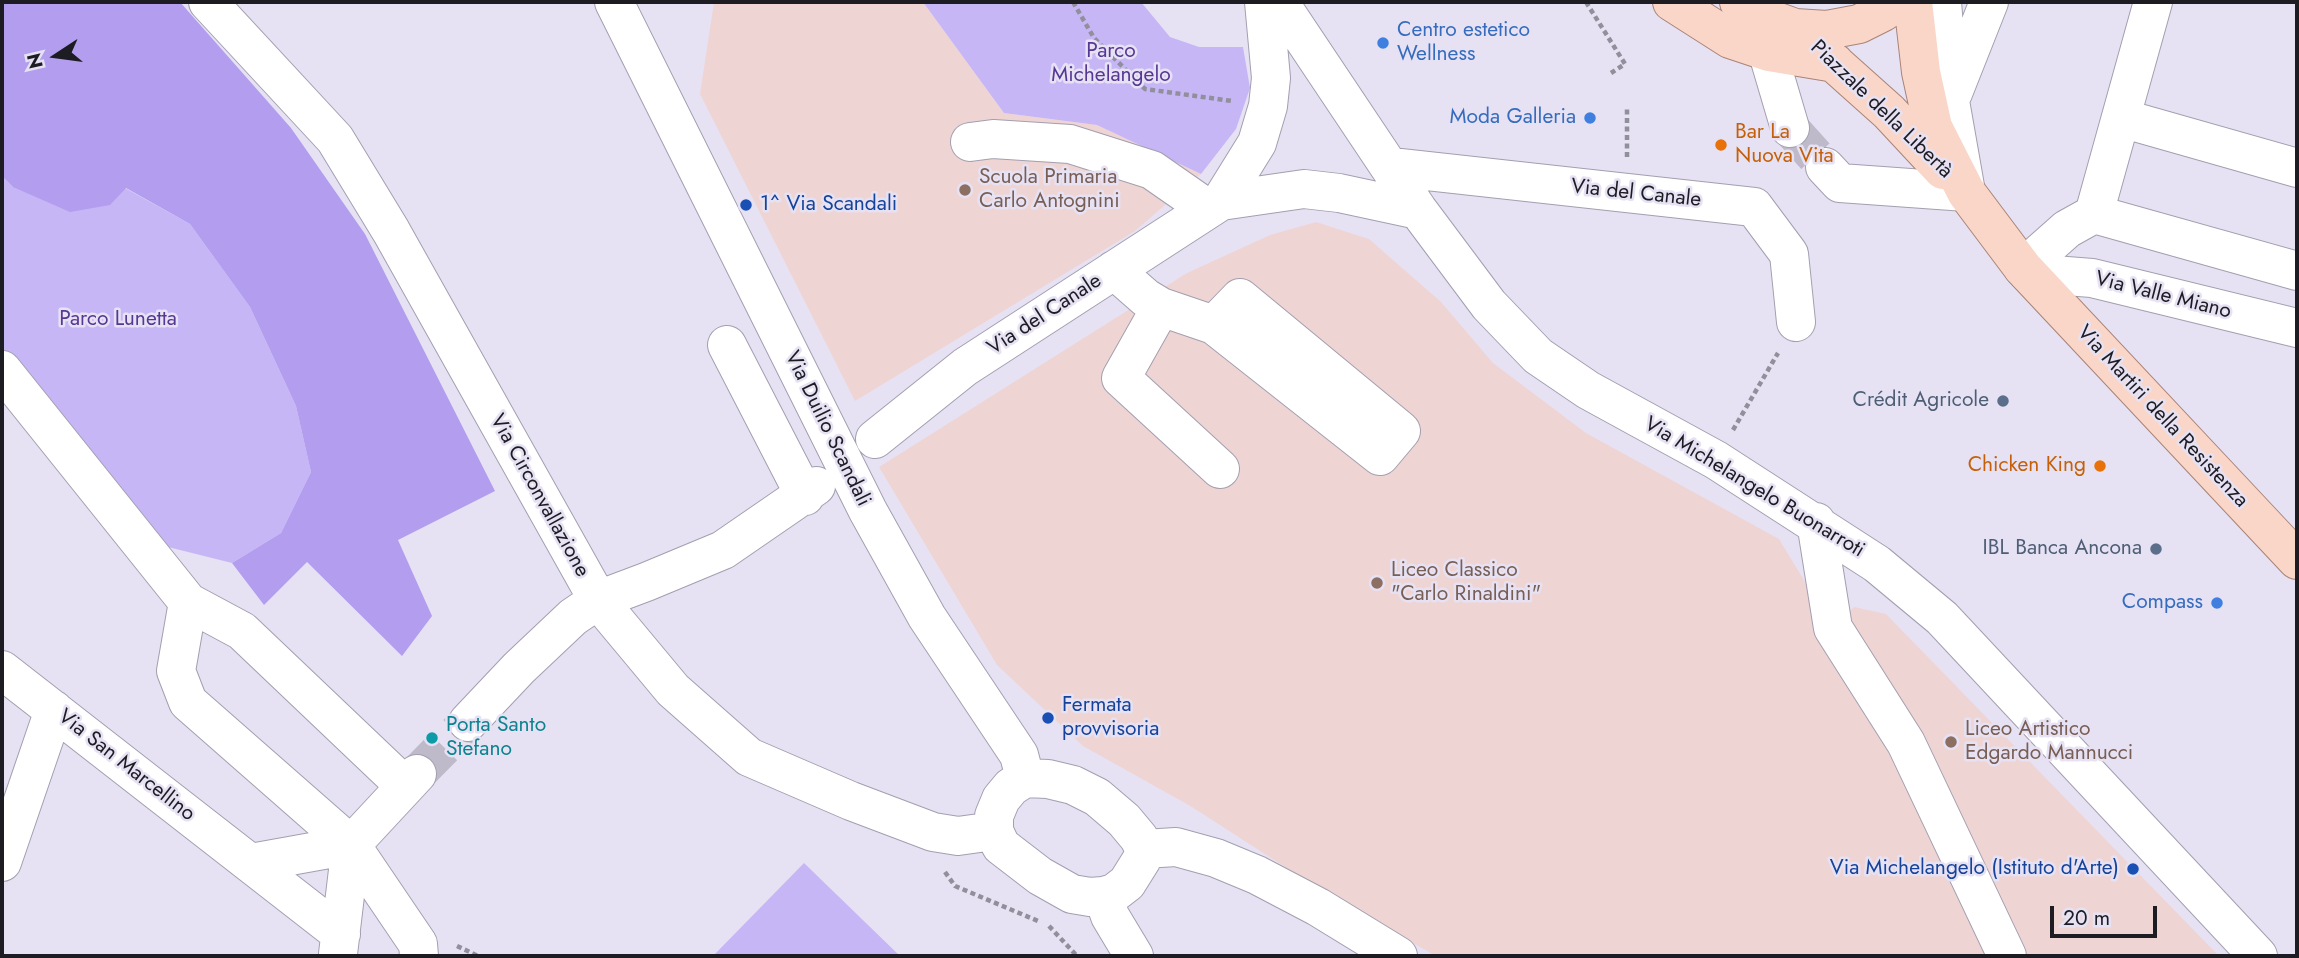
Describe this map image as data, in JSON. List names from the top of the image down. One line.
{"streets":{"main road":["Piazzale della Libertà","Via Martiri della Resistenza"],"street":["Via del Canale","Via Valle Miano","Via Duilio Scandali","Via Michelangelo Buonarroti","Via Circonvallazione","Via San Marcellino"]},"crossings":[["Piazzale della Libertà","Via Valle Miano"],["Piazzale della Libertà","Via Martiri della Resistenza"],["Via del Canale","Via Michelangelo Buonarroti"],["Via Valle Miano","Via Martiri della Resistenza"],["Via Duilio Scandali","Via Circonvallazione"]],"parks":["Parco Michelangelo","Parco Lunetta"],"places":["Centro estetico Wellness","Moda Galleria","Bar La Nuova Vita","Scuola Primaria Carlo Antognini","1^ Via Scandali","Crédit Agricole","Chicken King","IBL Banca Ancona","Liceo Classico \"Carlo Rinaldini\"","Compass","Fermata provvisoria","Porta Santo Stefano","Liceo Artistico Edgardo Mannucci","Via Michelangelo (Istituto d'Arte)"],"scale_bar":"20 m","north":"left"}
